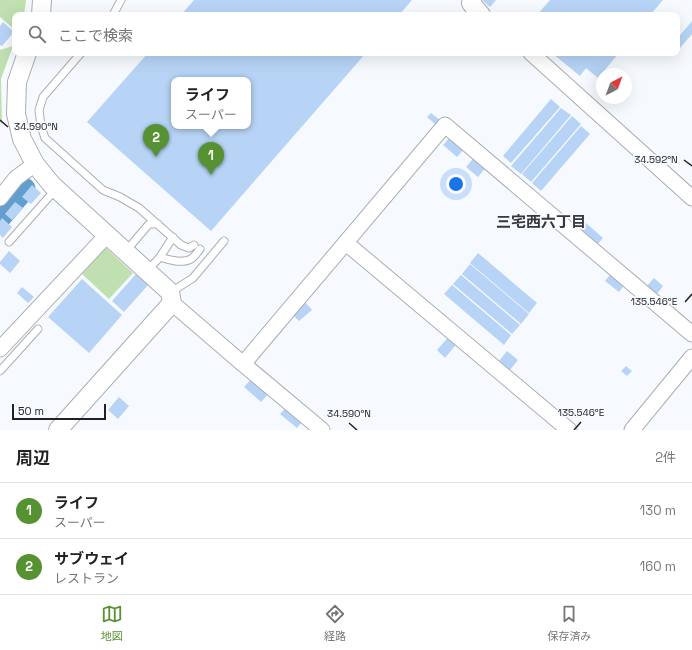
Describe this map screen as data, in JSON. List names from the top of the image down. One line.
{"districts":["三宅西六丁目"],"scale_bar":"50 m","north":"top right","page":{"search":"ここで検索","popup":["ライフ","スーパー"],"pins":["2","1"],"scale":"50 m","heading":["周辺","2件"],"list":[{"mark":"1","name":"ライフ","note":"スーパー","value":"130 m"},{"mark":"2","name":"サブウェイ","note":"レストラン","value":"160 m"}],"nav":["地図","経路","保存済み"]},"coordinates":["34.590°N","34.592°N","135.546°E"]}
